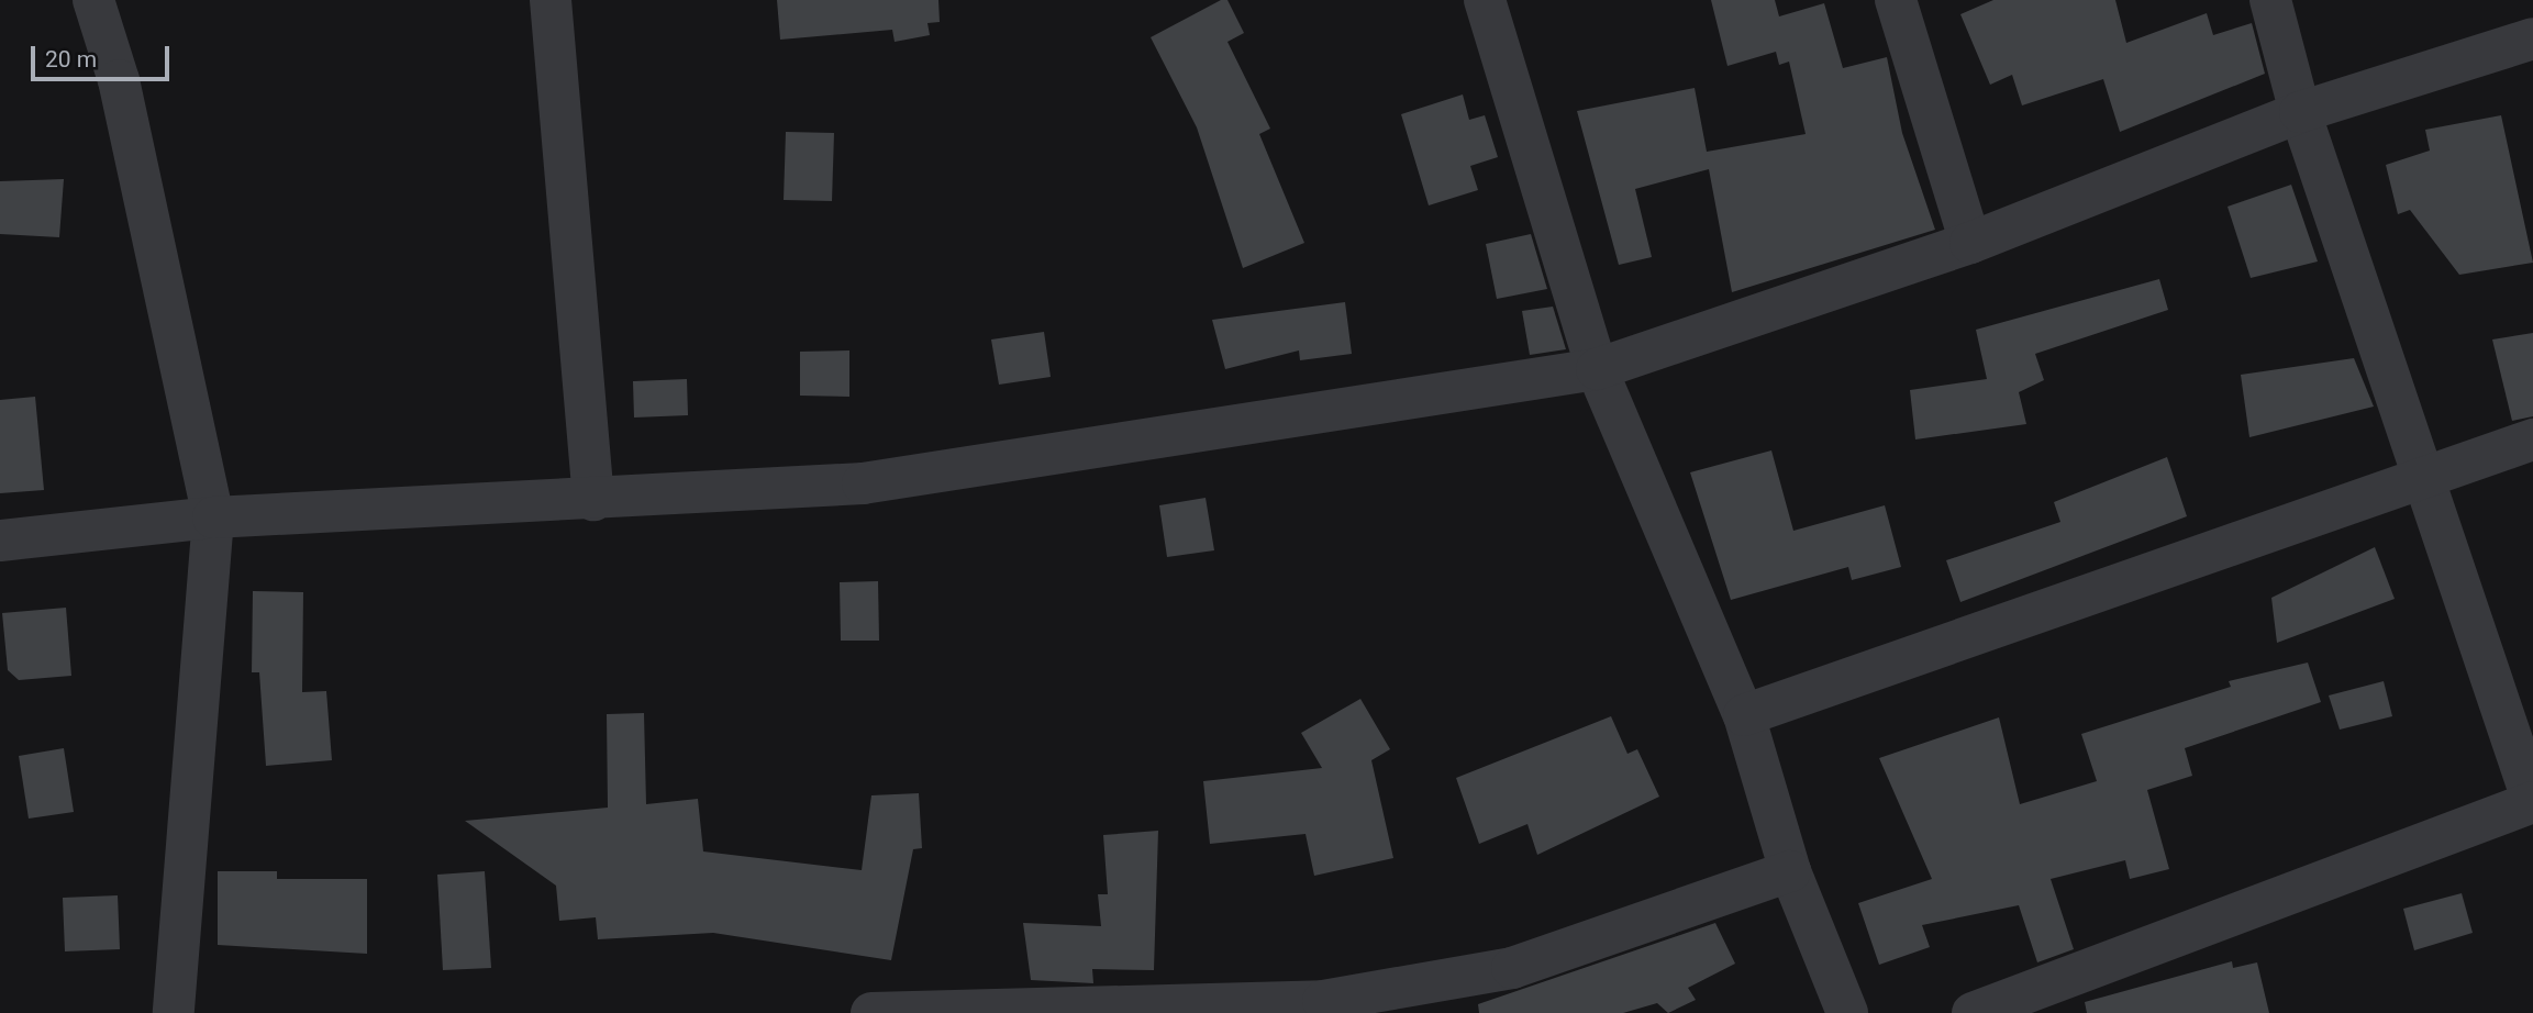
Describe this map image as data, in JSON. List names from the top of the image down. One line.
{"scale_bar":"20 m"}
